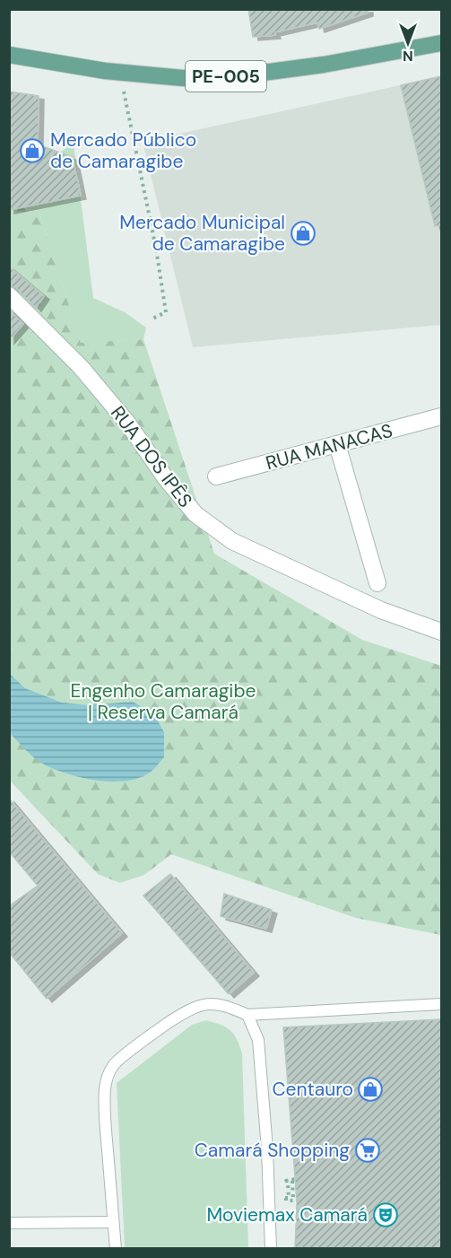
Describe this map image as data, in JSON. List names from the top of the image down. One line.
{"streets":{"main road":["PE-005"],"street":["RUA MANACAS","RUA DOS IPÊS"]},"parks":["Engenho Camaragibe | Reserva Camará"],"places":{"shop":["Mercado Público de Camaragibe","Mercado Municipal de Camaragibe","Centauro"],"supermarket":["Camará Shopping"],"theatre":["Moviemax Camará"]},"north":"bottom"}
